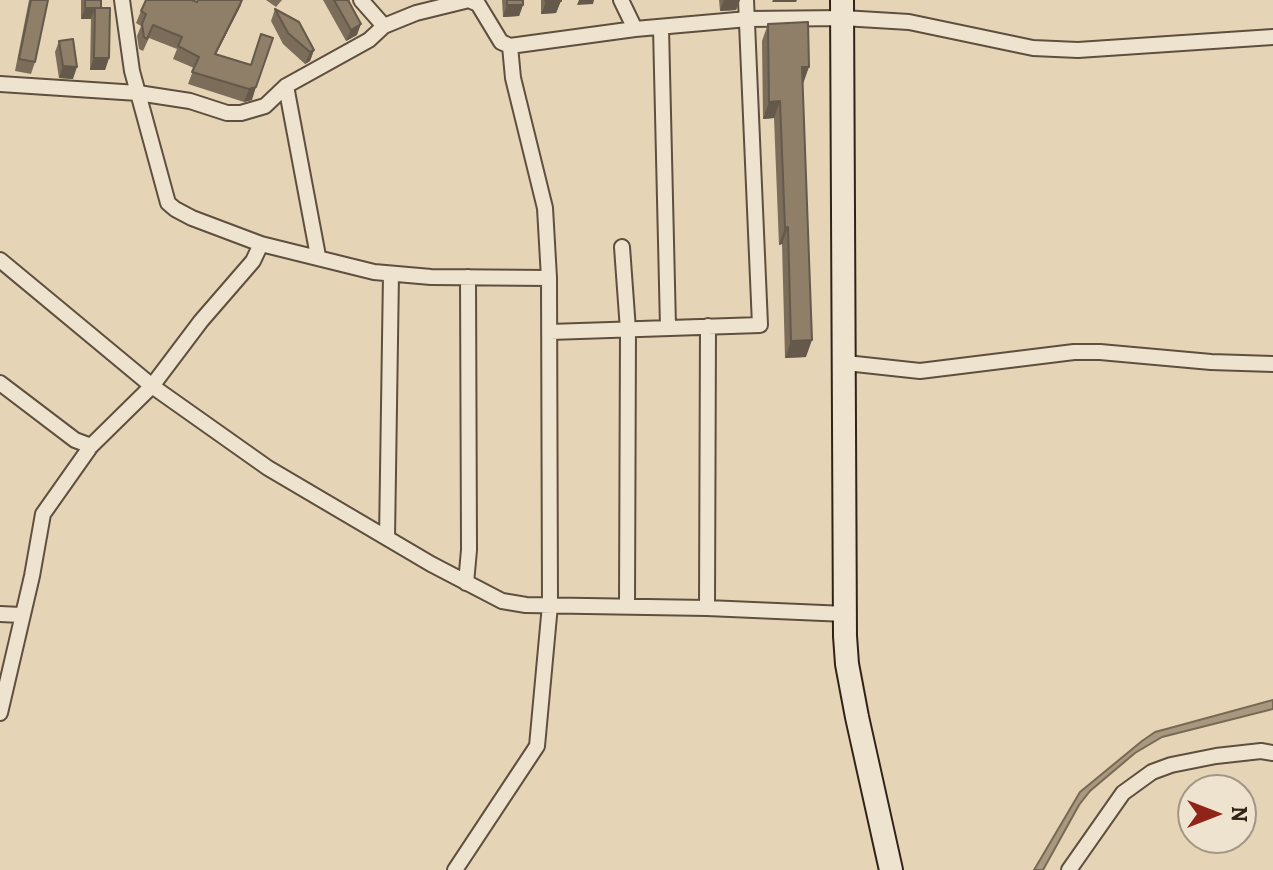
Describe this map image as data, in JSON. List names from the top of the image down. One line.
{"north":"right"}
